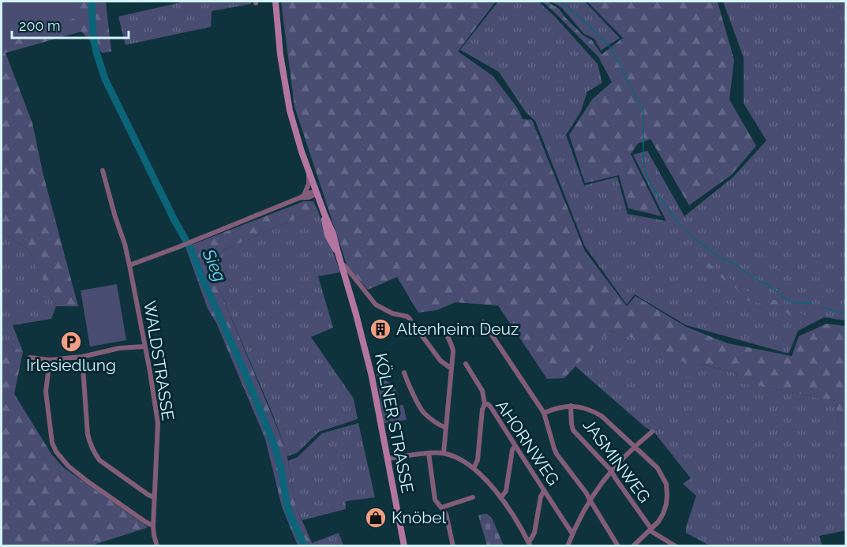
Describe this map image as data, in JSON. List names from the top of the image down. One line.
{"streets":{"main road":["KÖLNER STRASSE"],"street":["WALDSTRASSE","AHORNWEG","JASMINWEG"]},"water":["Sieg"],"places":{"building":["Altenheim Deuz"],"parking":["Irlesiedlung"],"shop":["Knöbel"]},"scale_bar":"200 m"}
